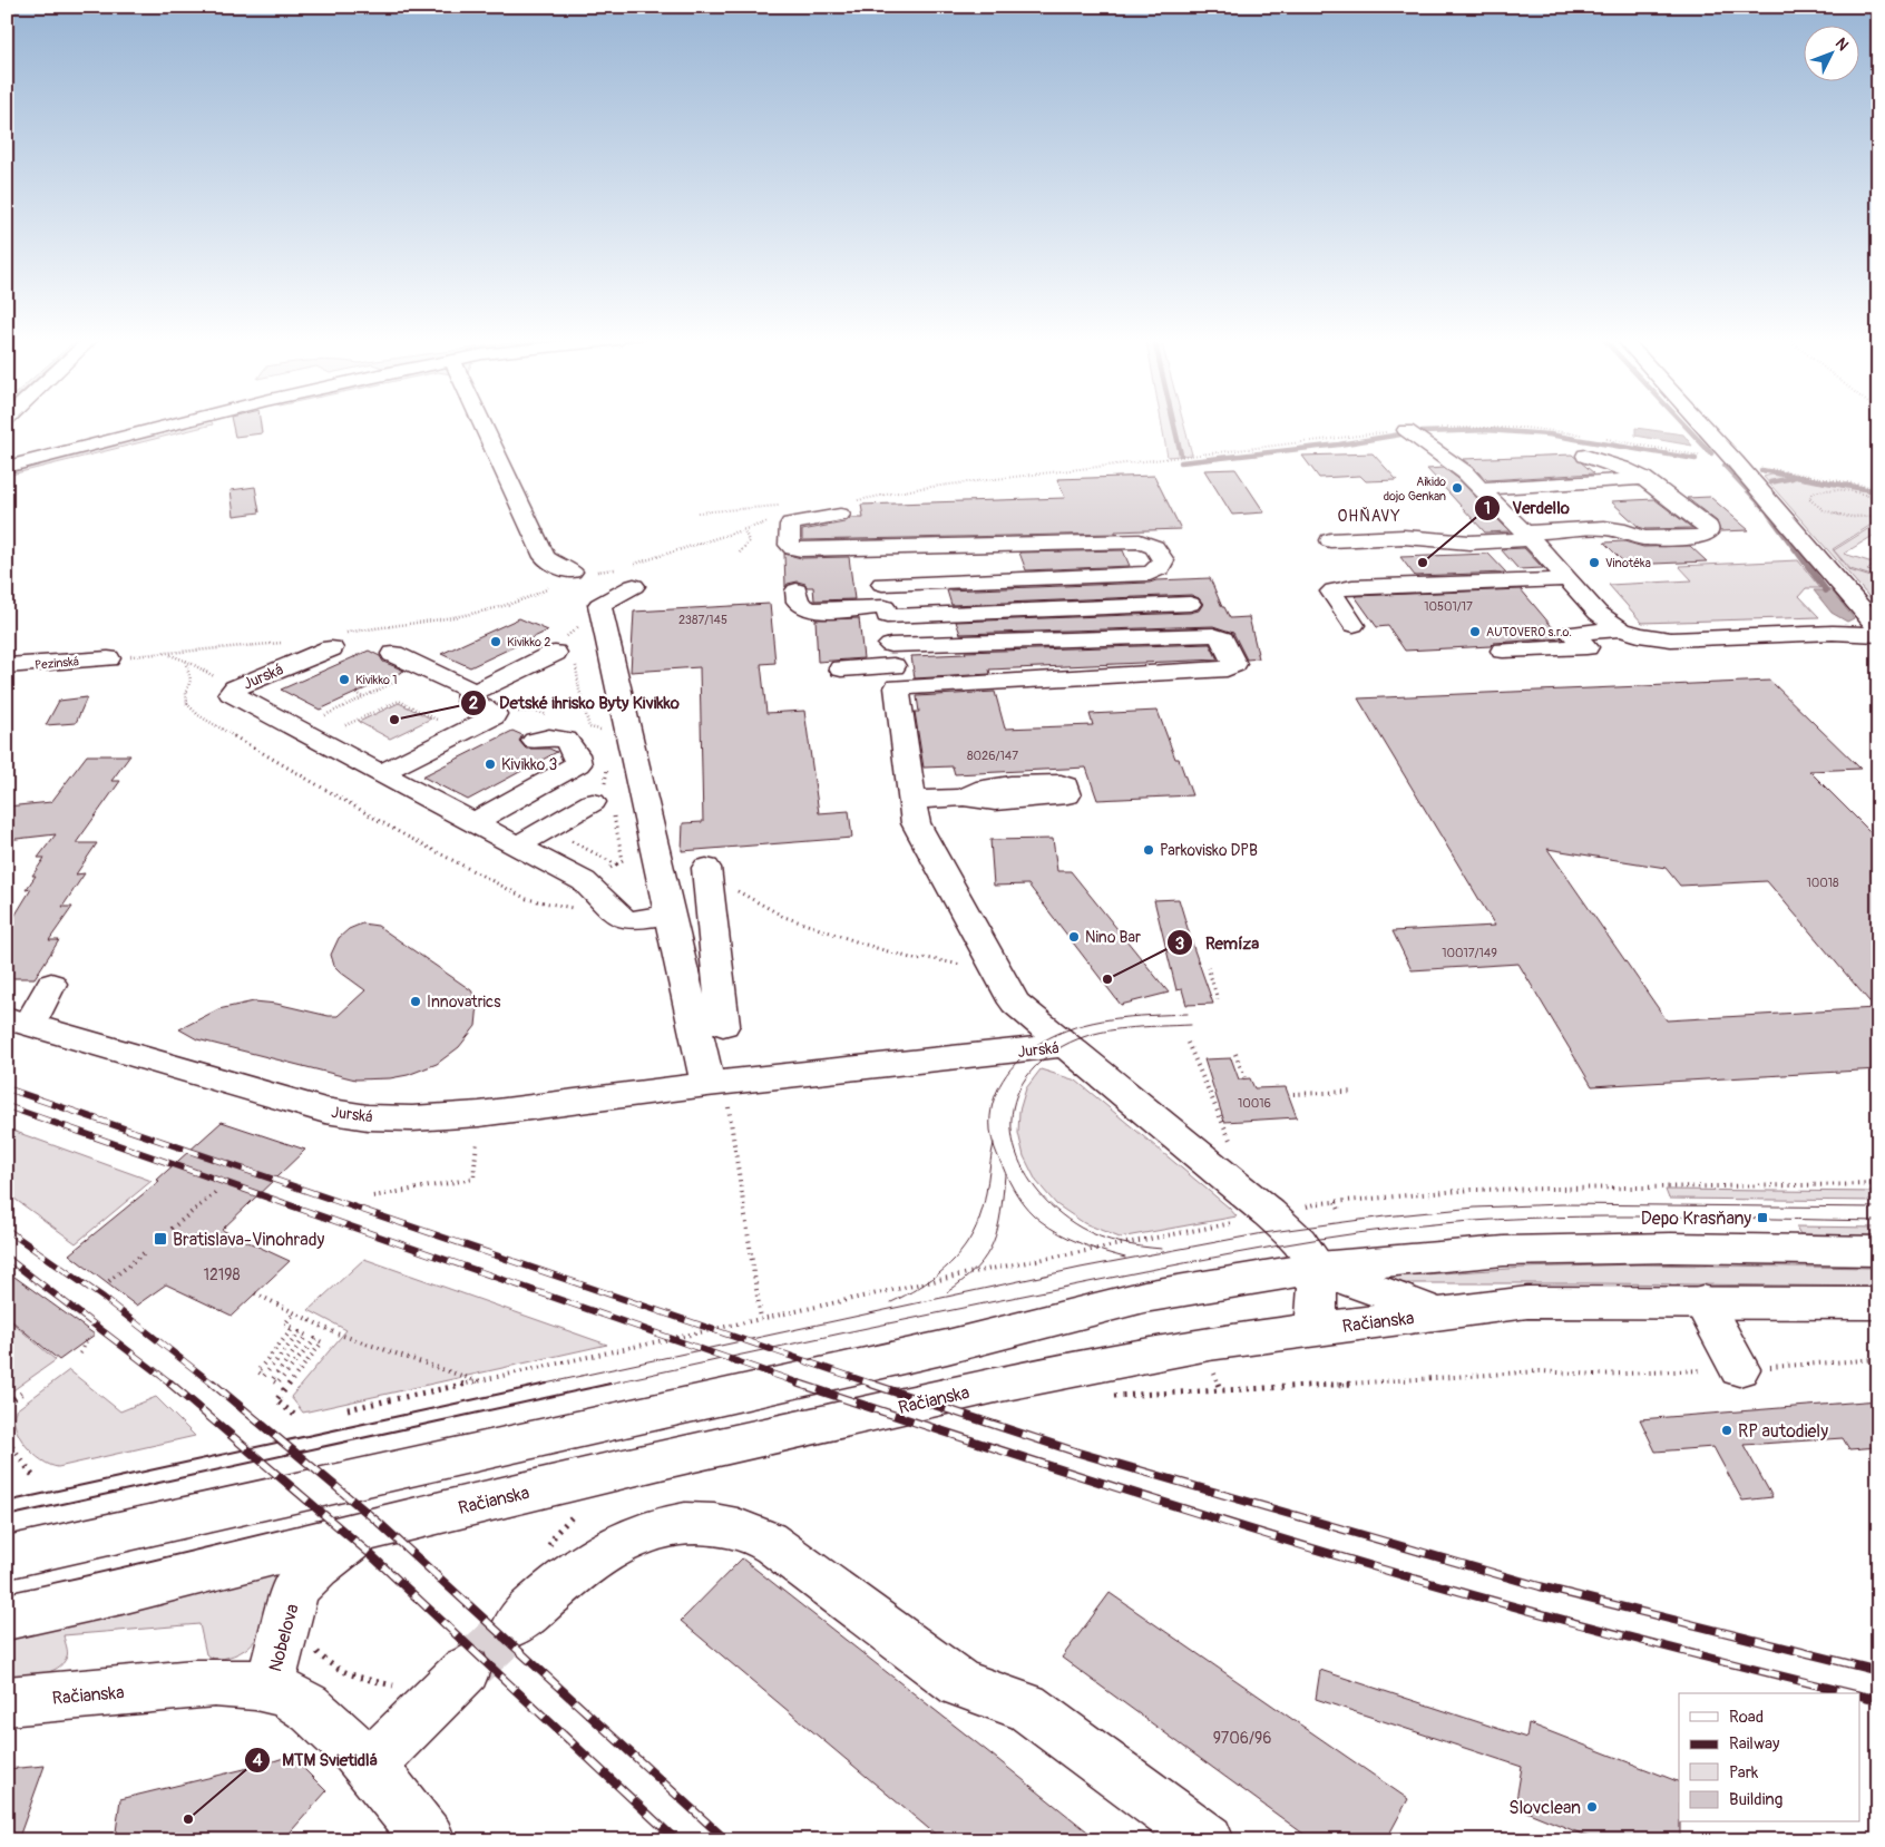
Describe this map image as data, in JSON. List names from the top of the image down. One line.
{"streets":{"street":["Pezinská","Jurská","Račianska","Nobelova"]},"crossings":[["Račianska","Nobelova"]],"districts":["OHŇAVY"],"places":{"other":["Aikido dojo Genkan","Verdello","Vinotéka","AUTOVERO s.r.o.","Kivikko 2","Kivikko 1","Detské ihrisko Byty Kivikko","Kivikko 3","Parkovisko DPB","Nino Bar","Remíza","Innovatrics","RP autodiely","Slovclean","MTM Svietidlá"],"transit":["Depo Krasňany","Bratislava-Vinohrady"]},"house_numbers":["10501/17","2387/145","8026/147","10018","10017/149","10016","12198","9706/96"],"legend":["Road","Railway","Park","Building"],"north":"top right"}
